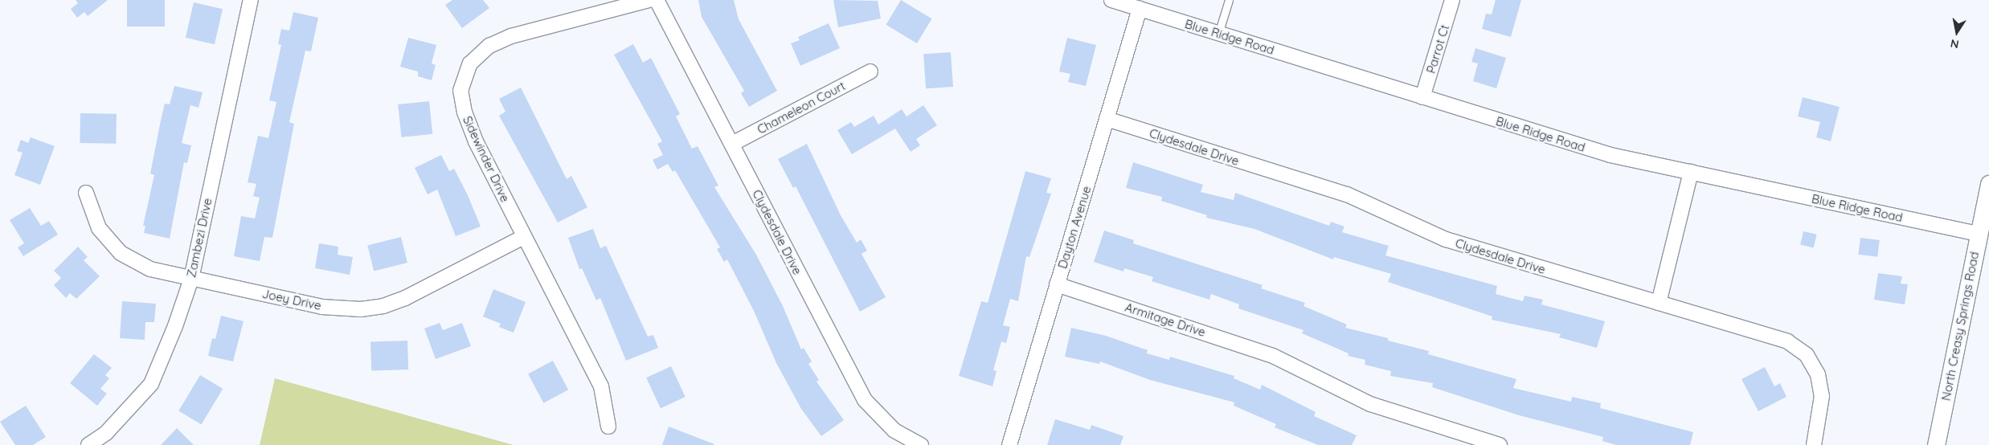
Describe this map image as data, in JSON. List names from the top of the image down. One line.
{"streets":{"street":["Blue Ridge Road","Parrot Ct","Chameleon Court","Clydesdale Drive","Sidewinder Drive","Dayton Avenue","Zambezi Drive","Joey Drive","Armitage Drive","North Creasy Springs Road"]},"crossings":[["Blue Ridge Road","Parrot Ct"],["Blue Ridge Road","Dayton Avenue"],["Blue Ridge Road","North Creasy Springs Road"],["Chameleon Court","Clydesdale Drive"],["Clydesdale Drive","Dayton Avenue"],["Sidewinder Drive","Joey Drive"],["Dayton Avenue","Armitage Drive"],["Zambezi Drive","Joey Drive"]],"north":"bottom"}
